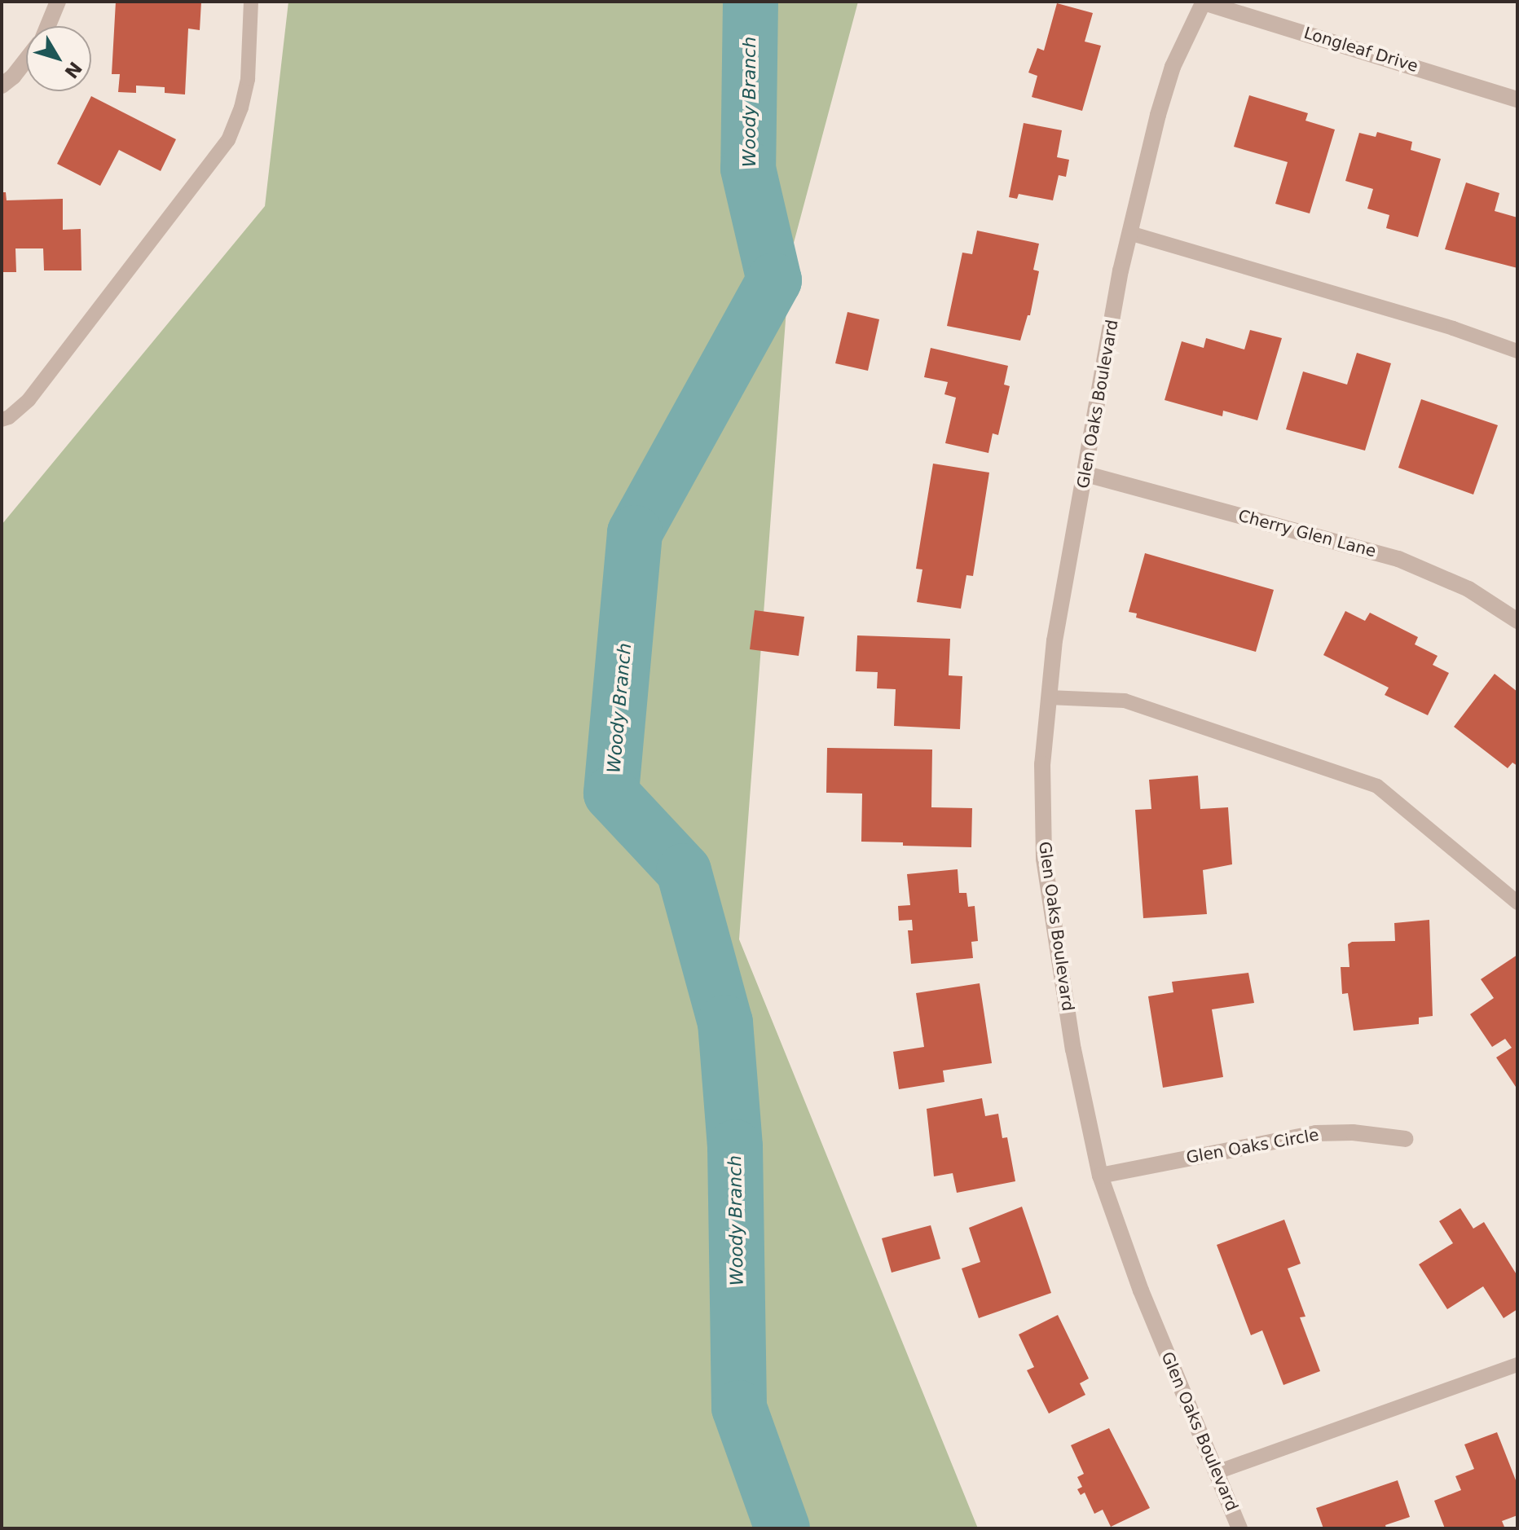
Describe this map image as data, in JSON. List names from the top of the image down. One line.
{"streets":{"street":["Longleaf Drive","Glen Oaks Boulevard","Cherry Glen Lane","Glen Oaks Circle"]},"crossings":[["Longleaf Drive","Glen Oaks Boulevard"],["Glen Oaks Boulevard","Cherry Glen Lane"],["Glen Oaks Boulevard","Glen Oaks Circle"]],"water":["Woody Branch"],"north":"bottom right"}
